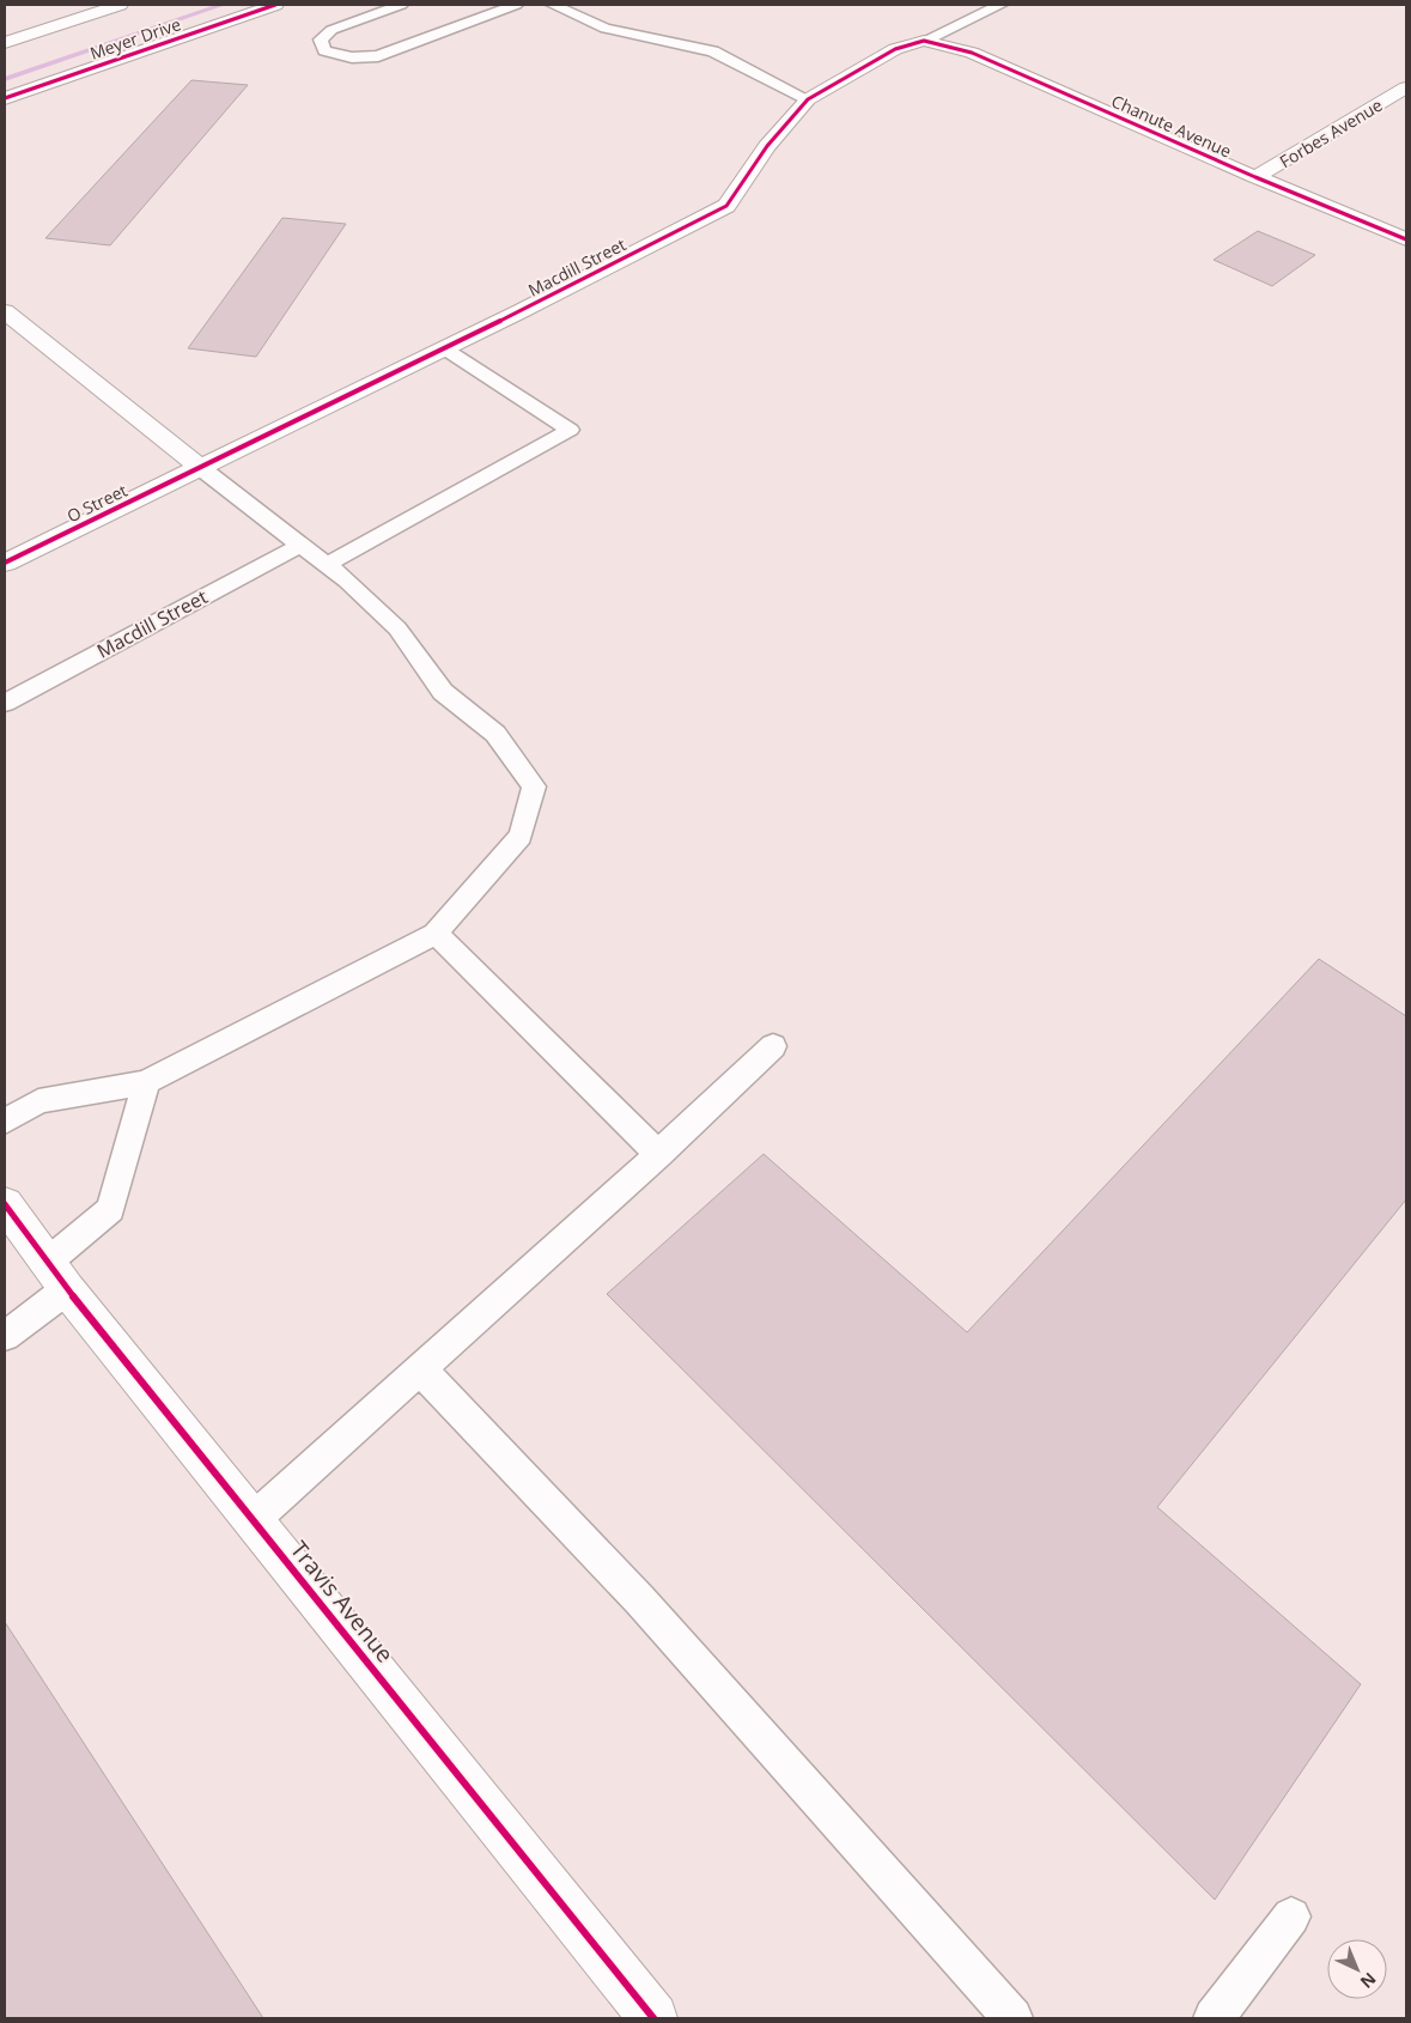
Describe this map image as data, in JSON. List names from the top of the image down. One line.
{"streets":{"street":["Meyer Drive","Chanute Avenue","Forbes Avenue","Macdill Street","O Street","Travis Avenue"]},"crossings":[["Chanute Avenue","Forbes Avenue"],["Chanute Avenue","Macdill Street"],["Macdill Street","O Street"]],"north":"bottom right"}
